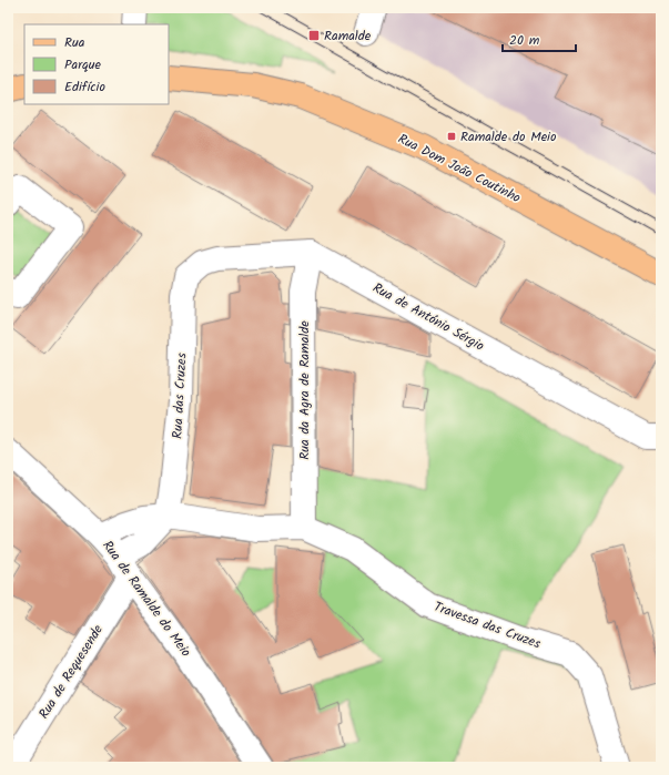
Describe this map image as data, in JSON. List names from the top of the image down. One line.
{"streets":{"main road":["Rua Dom João Coutinho"],"street":["Rua de António Sérgio","Rua da Agra de Ramalde","Rua das Cruzes","Rua de Ramalde do Meio","Travessa das Cruzes","Rua de Requesende"]},"crossings":[["Rua de António Sérgio","Rua da Agra de Ramalde"],["Rua de António Sérgio","Rua das Cruzes"],["Rua da Agra de Ramalde","Rua das Cruzes"],["Rua da Agra de Ramalde","Travessa das Cruzes"],["Rua das Cruzes","Travessa das Cruzes"],["Rua de Ramalde do Meio","Rua de Requesende"]],"places":{"transit":["Ramalde","Ramalde do Meio"]},"legend":["Rua","Parque","Edifício"],"scale_bar":"20 m"}
